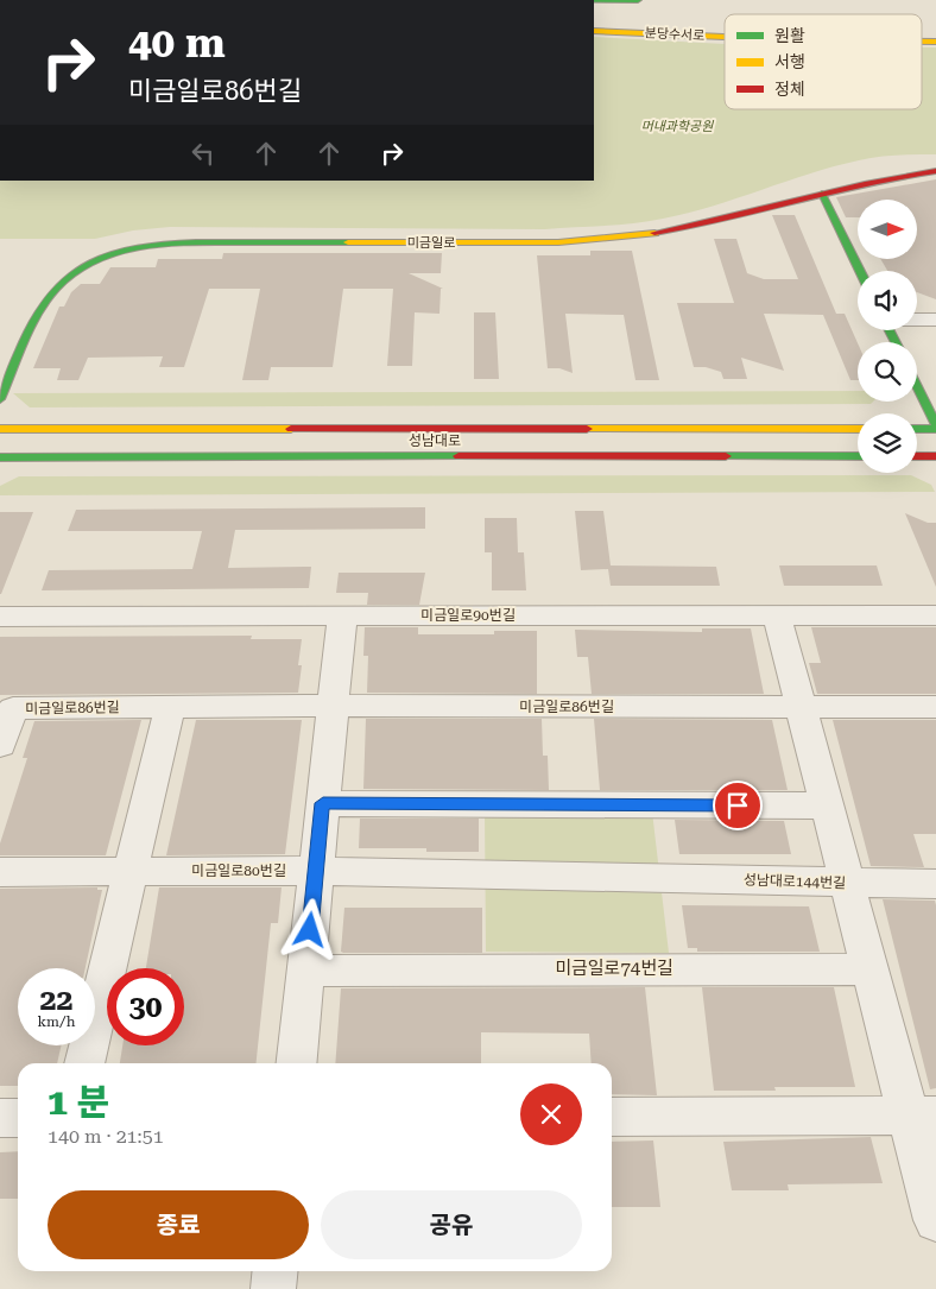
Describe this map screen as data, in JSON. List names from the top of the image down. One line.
{"streets":{"main road":["분당수서로","미금일로","성남대로"],"street":["미금일로90번길","미금일로86번길","미금일로80번길","성남대로144번길","미금일로74번길"]},"crossings":[["미금일로80번길","성남대로144번길"]],"parks":["머내과학공원"],"legend":["원활","서행","정체"],"north":"right","page":{"turn":["40 m","미금일로86번길"],"speed":"22 km/h","limit":"30","heading":["1 분","140 m · 21:51"],"buttons":["종료","공유"]}}
